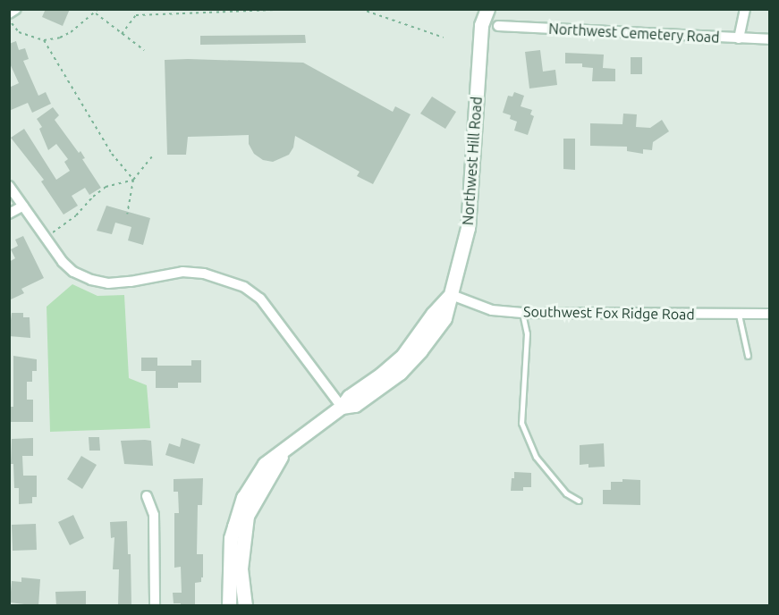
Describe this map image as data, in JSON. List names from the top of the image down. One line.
{"streets":{"main road":["Northwest Hill Road"],"street":["Northwest Cemetery Road","Southwest Fox Ridge Road"]},"crossings":[["Northwest Hill Road","Southwest Fox Ridge Road"]]}
